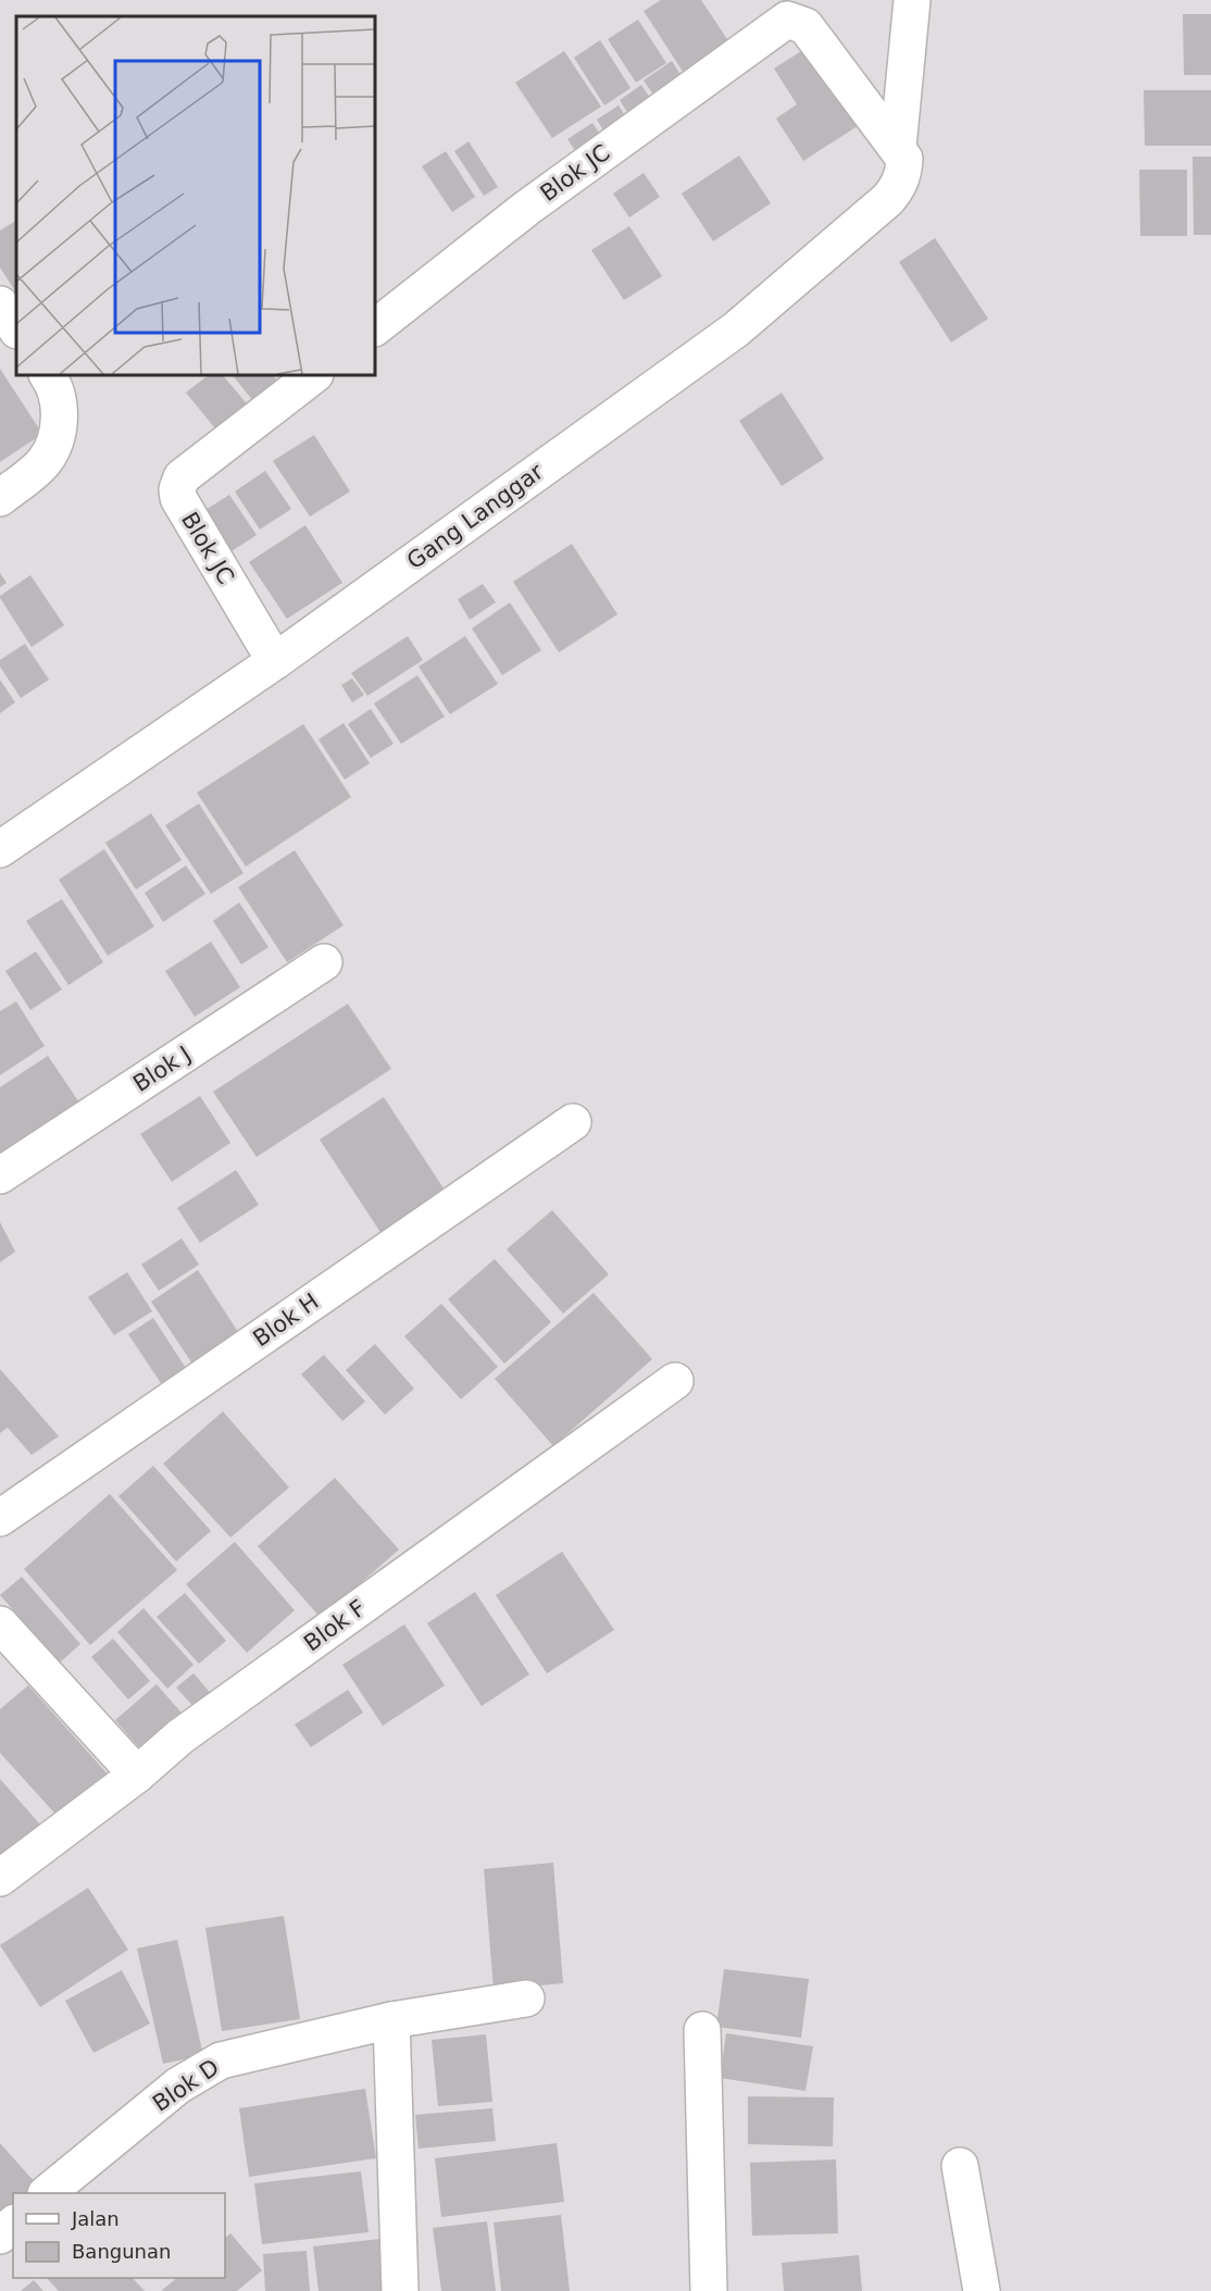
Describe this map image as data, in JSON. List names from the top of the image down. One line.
{"streets":{"street":["Blok JC","Gang Langgar","Blok J","Blok H","Blok F","Blok D"]},"crossings":[["Blok JC","Gang Langgar"]],"legend":["Jalan","Bangunan"]}
